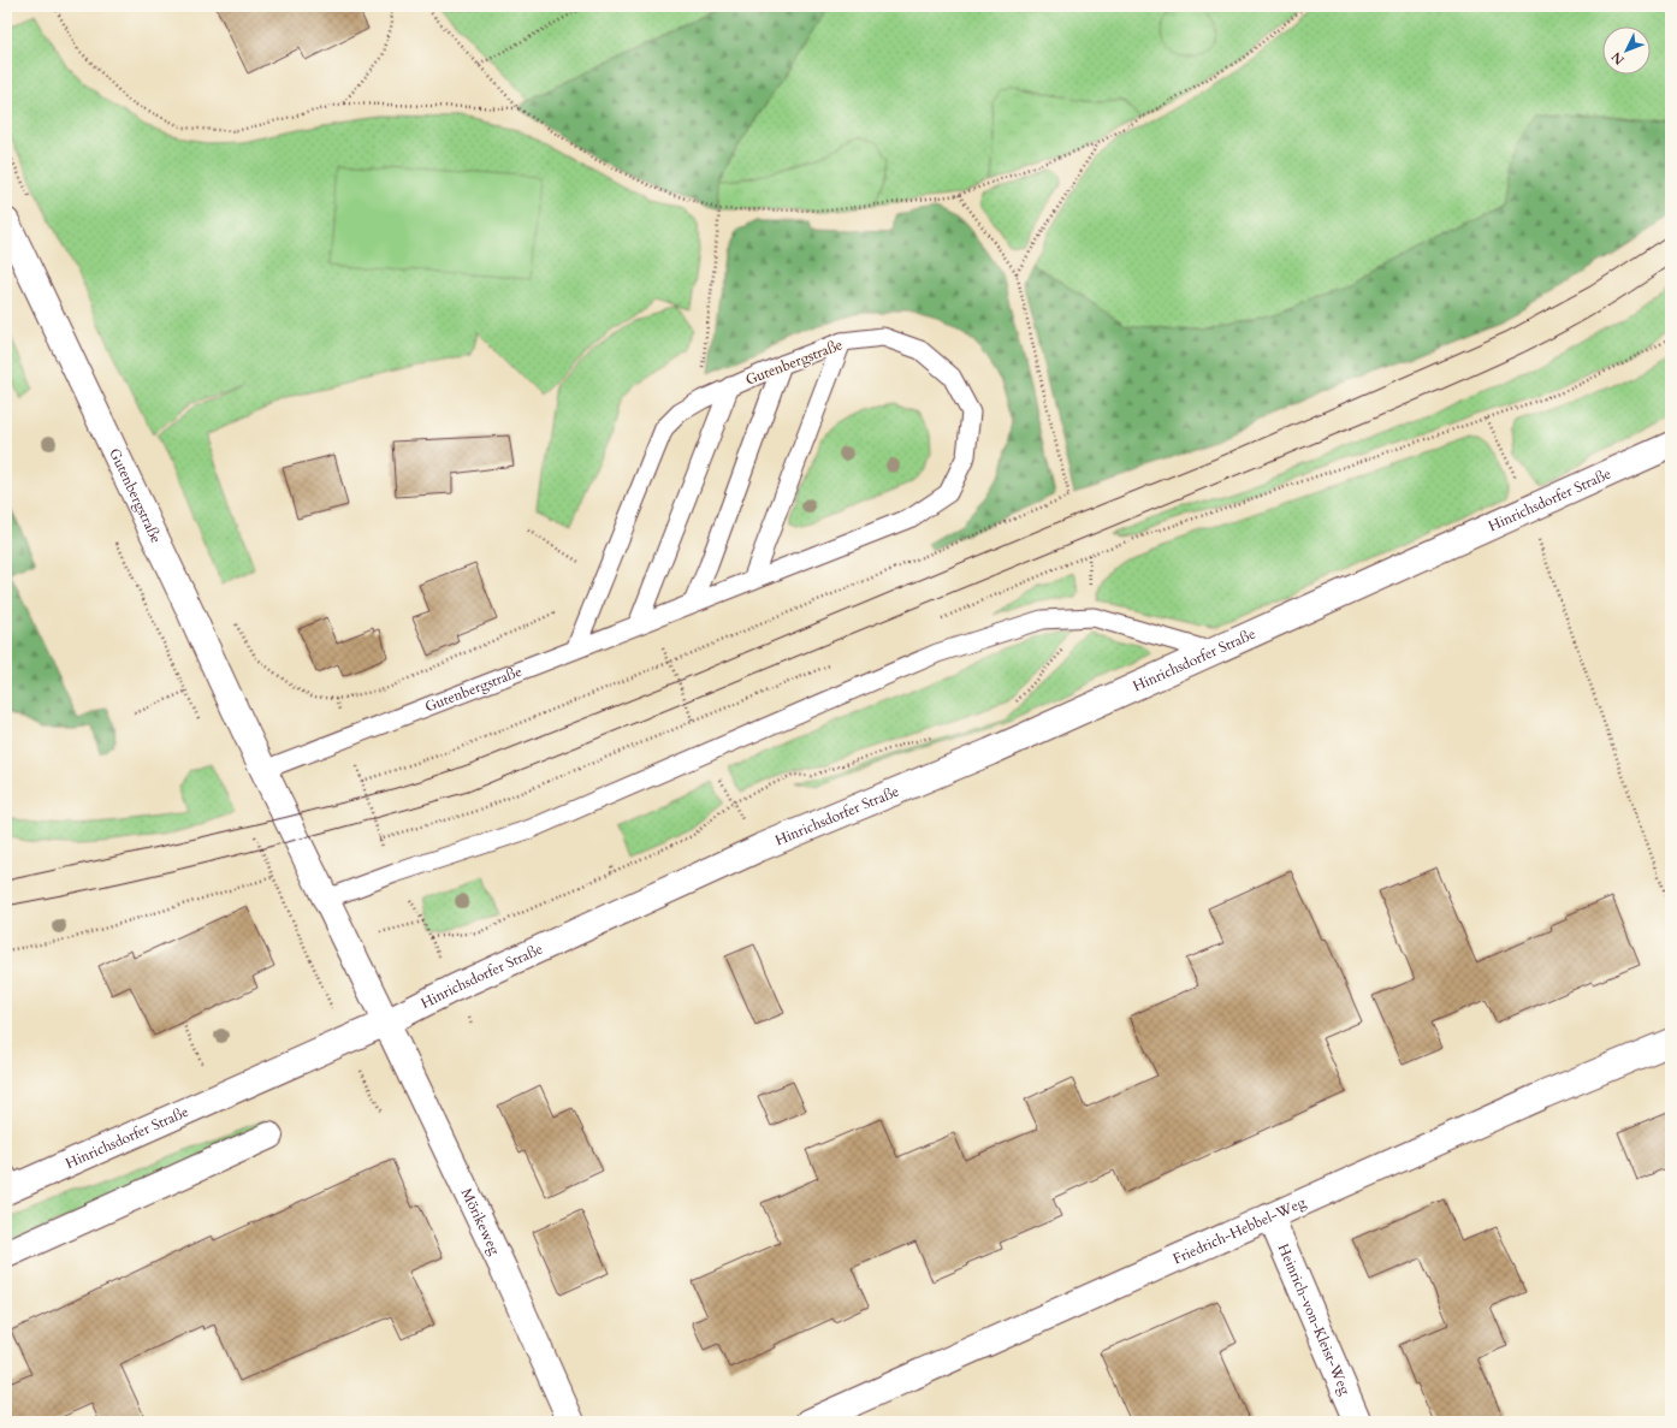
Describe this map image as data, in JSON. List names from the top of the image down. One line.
{"streets":{"street":["Gutenbergstraße","Hinrichsdorfer Straße","Mörikeweg","Friedrich-Hebbel-Weg","Heinrich-von-Kleist-Weg"]},"crossings":[["Gutenbergstraße","Hinrichsdorfer Straße"],["Gutenbergstraße","Mörikeweg"],["Hinrichsdorfer Straße","Mörikeweg"],["Friedrich-Hebbel-Weg","Heinrich-von-Kleist-Weg"]],"north":"bottom left"}
